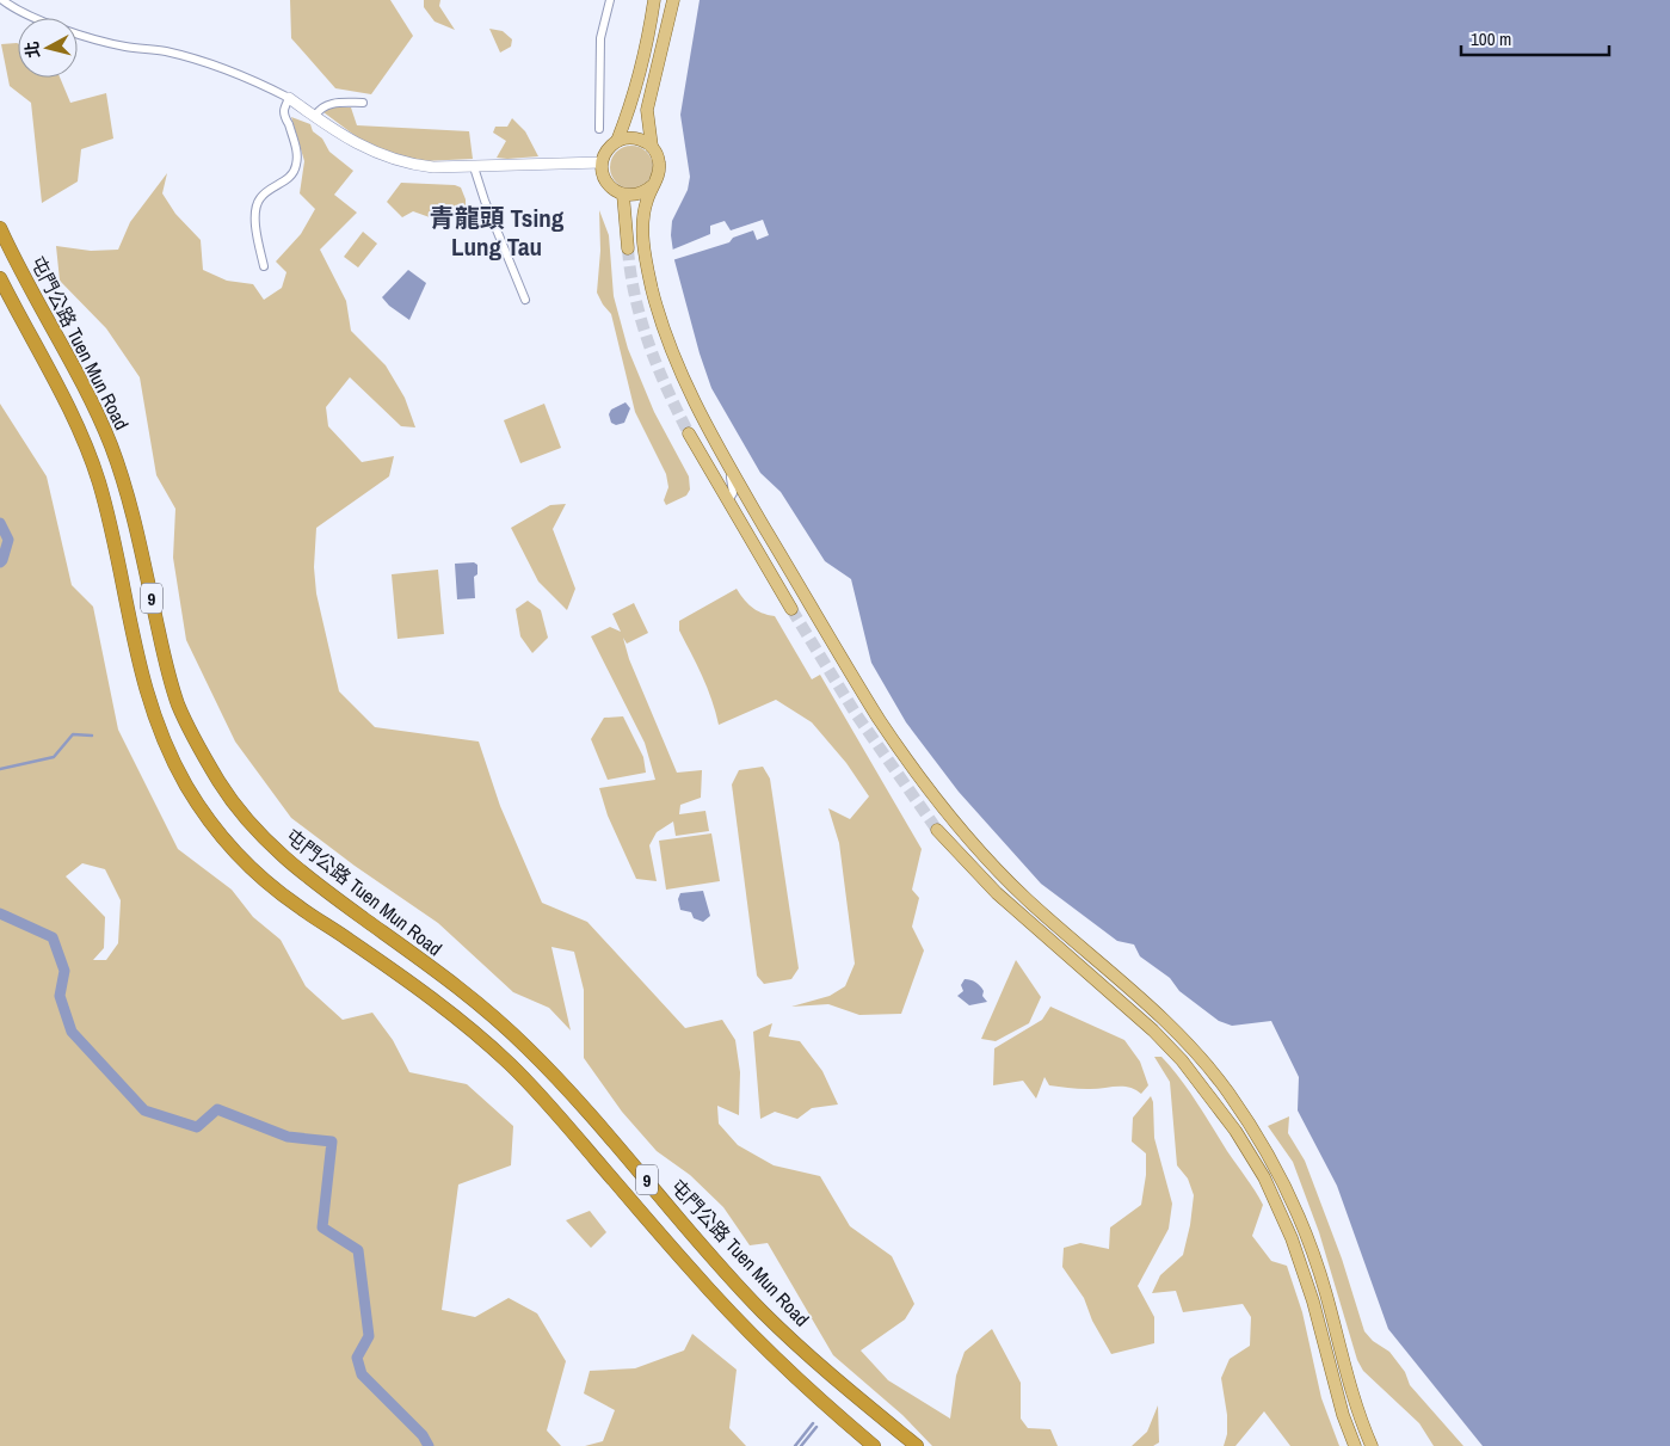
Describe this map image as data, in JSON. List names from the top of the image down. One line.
{"streets":{"highway":["屯門公路 Tuen Mun Road","9"]},"districts":["青龍頭 Tsing Lung Tau"],"scale_bar":"100 m","north":"left"}
